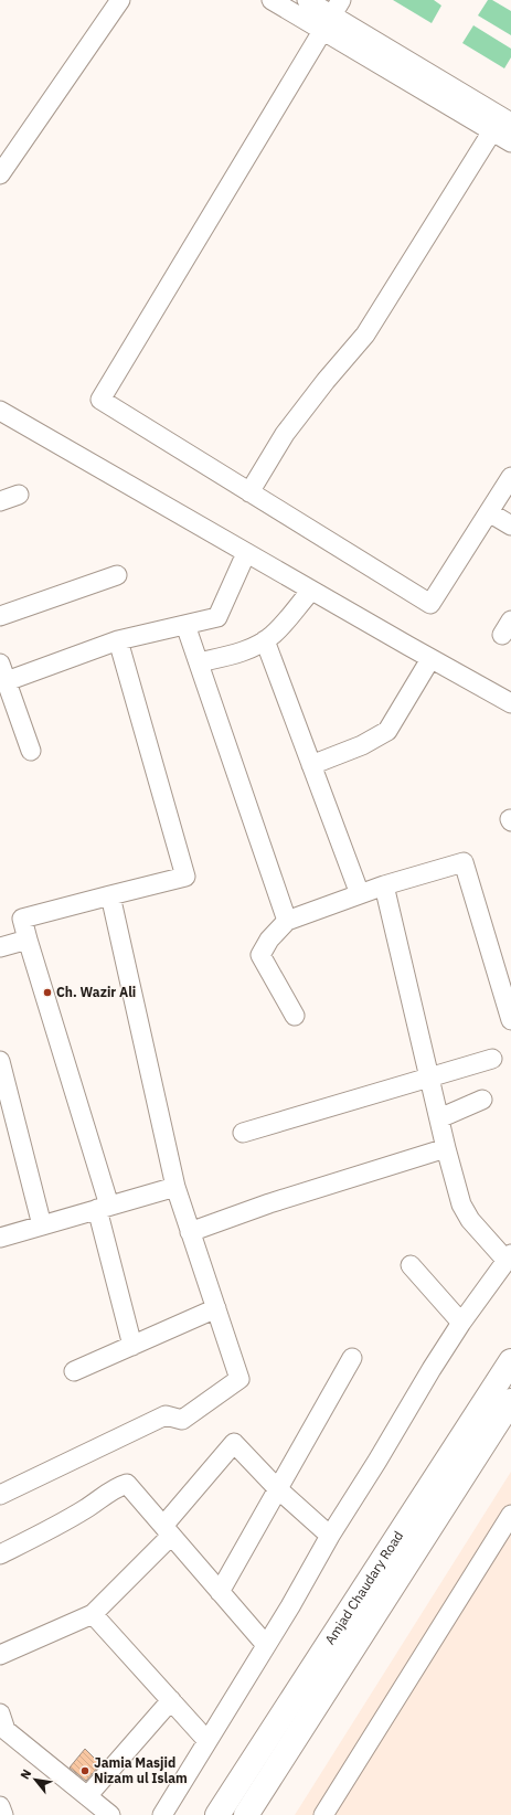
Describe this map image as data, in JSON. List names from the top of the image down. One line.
{"streets":{"main road":["Amjad Chaudary Road"]},"places":["Ch. Wazir Ali","Jamia Masjid Nizam ul Islam"],"north":"top left"}
